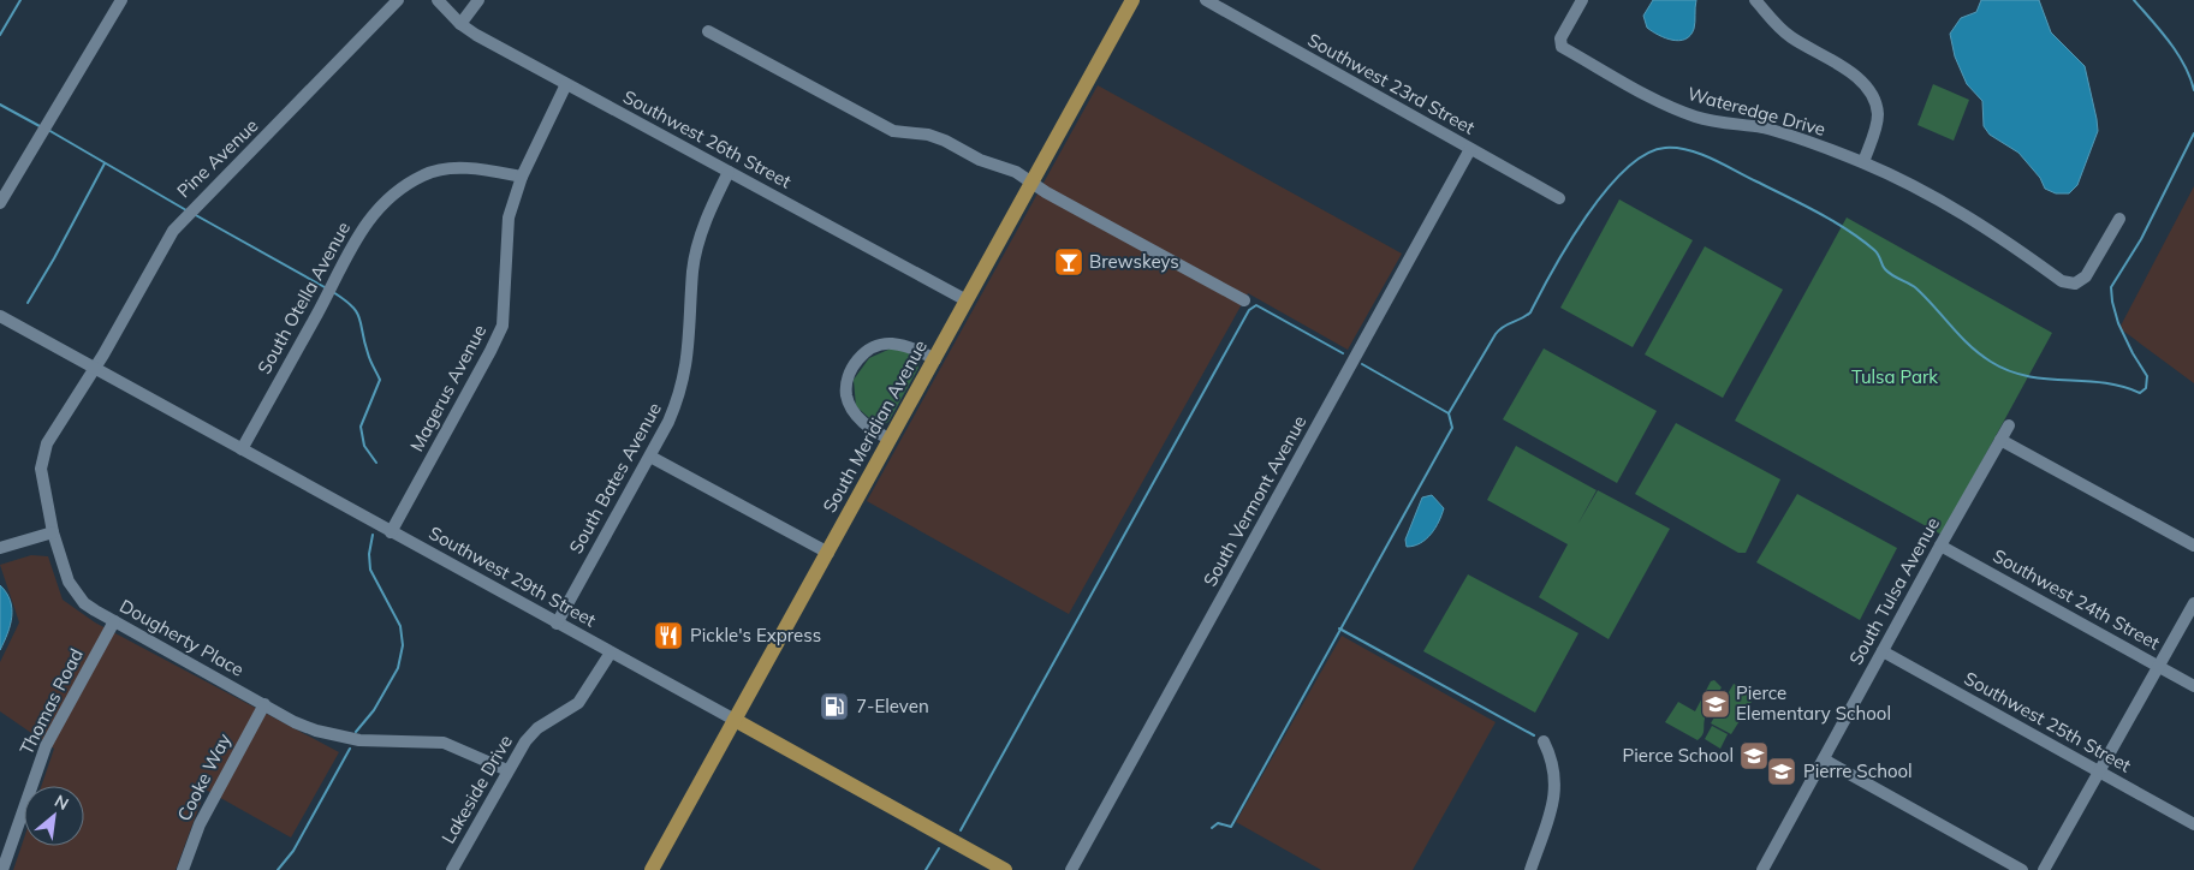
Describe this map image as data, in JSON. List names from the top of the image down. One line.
{"streets":{"main road":["South Meridian Avenue","Southwest 29th Street"],"street":["Southwest 23rd Street","Wateredge Drive","Southwest 26th Street","Pine Avenue","South Otella Avenue","Magerus Avenue","South Bates Avenue","South Vermont Avenue","South Tulsa Avenue","Southwest 24th Street","Dougherty Place","Thomas Road","Southwest 25th Street","Cooke Way","Lakeside Drive"]},"crossings":[["Southwest 23rd Street","South Vermont Avenue"],["Southwest 26th Street","Magerus Avenue"],["Southwest 26th Street","South Meridian Avenue"],["Southwest 26th Street","South Bates Avenue"],["Pine Avenue","Southwest 29th Street"],["Pine Avenue","Dougherty Place"],["South Otella Avenue","Magerus Avenue"],["South Otella Avenue","Southwest 29th Street"],["Magerus Avenue","Southwest 29th Street"],["South Meridian Avenue","Southwest 29th Street"],["South Bates Avenue","Southwest 29th Street"],["Southwest 29th Street","Dougherty Place"],["Southwest 29th Street","Lakeside Drive"],["South Tulsa Avenue","Southwest 24th Street"],["South Tulsa Avenue","Southwest 25th Street"],["Dougherty Place","Thomas Road"],["Dougherty Place","Cooke Way"],["Dougherty Place","Lakeside Drive"]],"parks":["Tulsa Park"],"places":{"bar":["Brewskeys"],"restaurant":["Pickle's Express"],"school or university":["Pierce Elementary School","Pierce School","Pierre School"],"fuel station":["7-Eleven"]},"north":"top right"}
